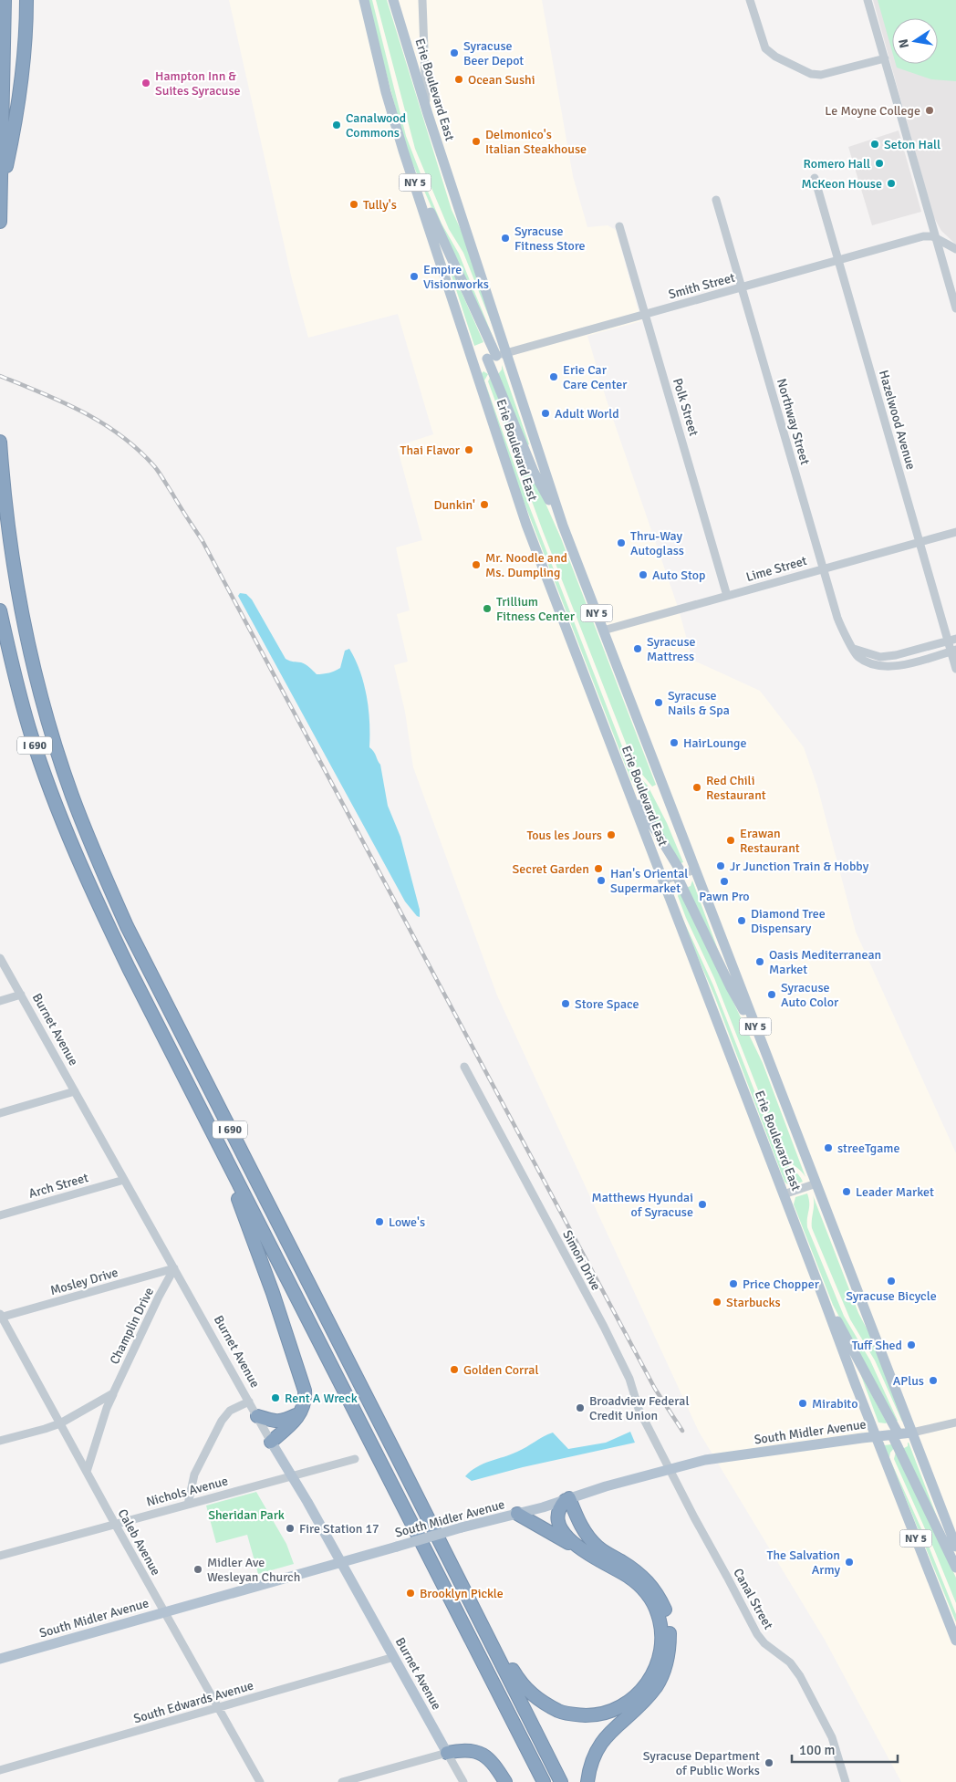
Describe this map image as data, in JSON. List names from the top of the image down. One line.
{"streets":{"highway":["I 690"],"main road":["Erie Boulevard East","NY 5","Burnet Avenue","South Midler Avenue"],"street":["Smith Street","Polk Street","Hazelwood Avenue","Northway Street","Lime Street","Arch Street","Simon Drive","Mosley Drive","Champlin Drive","Nichols Avenue","Caleb Avenue","Canal Street","South Edwards Avenue"]},"crossings":[["Erie Boulevard East","Smith Street"],["Erie Boulevard East","Lime Street"],["Erie Boulevard East","South Midler Avenue"],["Smith Street","Polk Street"],["Smith Street","Hazelwood Avenue"],["Smith Street","Northway Street"],["Polk Street","Lime Street"],["Hazelwood Avenue","Lime Street"],["Northway Street","Lime Street"],["Burnet Avenue","Arch Street"],["Burnet Avenue","Mosley Drive"],["Burnet Avenue","Champlin Drive"],["Burnet Avenue","South Midler Avenue"],["Burnet Avenue","Nichols Avenue"],["Burnet Avenue","South Edwards Avenue"],["Simon Drive","South Midler Avenue"],["Simon Drive","Canal Street"],["Mosley Drive","Champlin Drive"],["Mosley Drive","Caleb Avenue"],["Champlin Drive","Caleb Avenue"],["South Midler Avenue","Caleb Avenue"],["South Midler Avenue","Canal Street"],["Nichols Avenue","Caleb Avenue"],["Caleb Avenue","South Edwards Avenue"]],"parks":["Sheridan Park"],"places":["Syracuse Beer Depot","Ocean Sushi","Hampton Inn & Suites Syracuse","Le Moyne College","Canalwood Commons","Delmonico's Italian Steakhouse","Seton Hall","Romero Hall","McKeon House","Tully's","Syracuse Fitness Store","Empire Visionworks","Erie Car Care Center","Adult World","Thai Flavor","Dunkin'","Thru-Way Autoglass","Mr. Noodle and Ms. Dumpling","Auto Stop","Trillium Fitness Center","Syracuse Mattress","Syracuse Nails & Spa","HairLounge","Red Chili Restaurant","Tous les Jours","Erawan Restaurant","Jr Junction Train & Hobby","Secret Garden","Han's Oriental Supermarket","Pawn Pro","Diamond Tree Dispensary","Oasis Mediterranean Market","Syracuse Auto Color","Store Space","streeTgame","Leader Market","Matthews Hyundai of Syracuse","Lowe's","Syracuse Bicycle","Price Chopper","Starbucks","Tuff Shed","Golden Corral","APlus","Rent A Wreck","Mirabito","Broadview Federal Credit Union","Fire Station 17","The Salvation Army","Midler Ave Wesleyan Church","Brooklyn Pickle","Syracuse Department of Public Works"],"scale_bar":"100 m","north":"left"}
